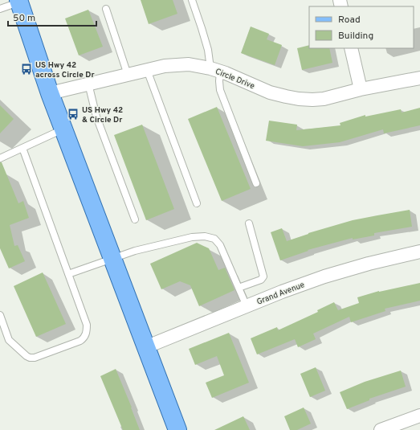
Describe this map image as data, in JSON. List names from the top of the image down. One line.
{"streets":{"street":["Circle Drive","Grand Avenue"]},"places":{"bus stop":["US Hwy 42 across Circle Dr","US Hwy 42 & Circle Dr"]},"legend":["Road","Building"],"scale_bar":"50 m"}
